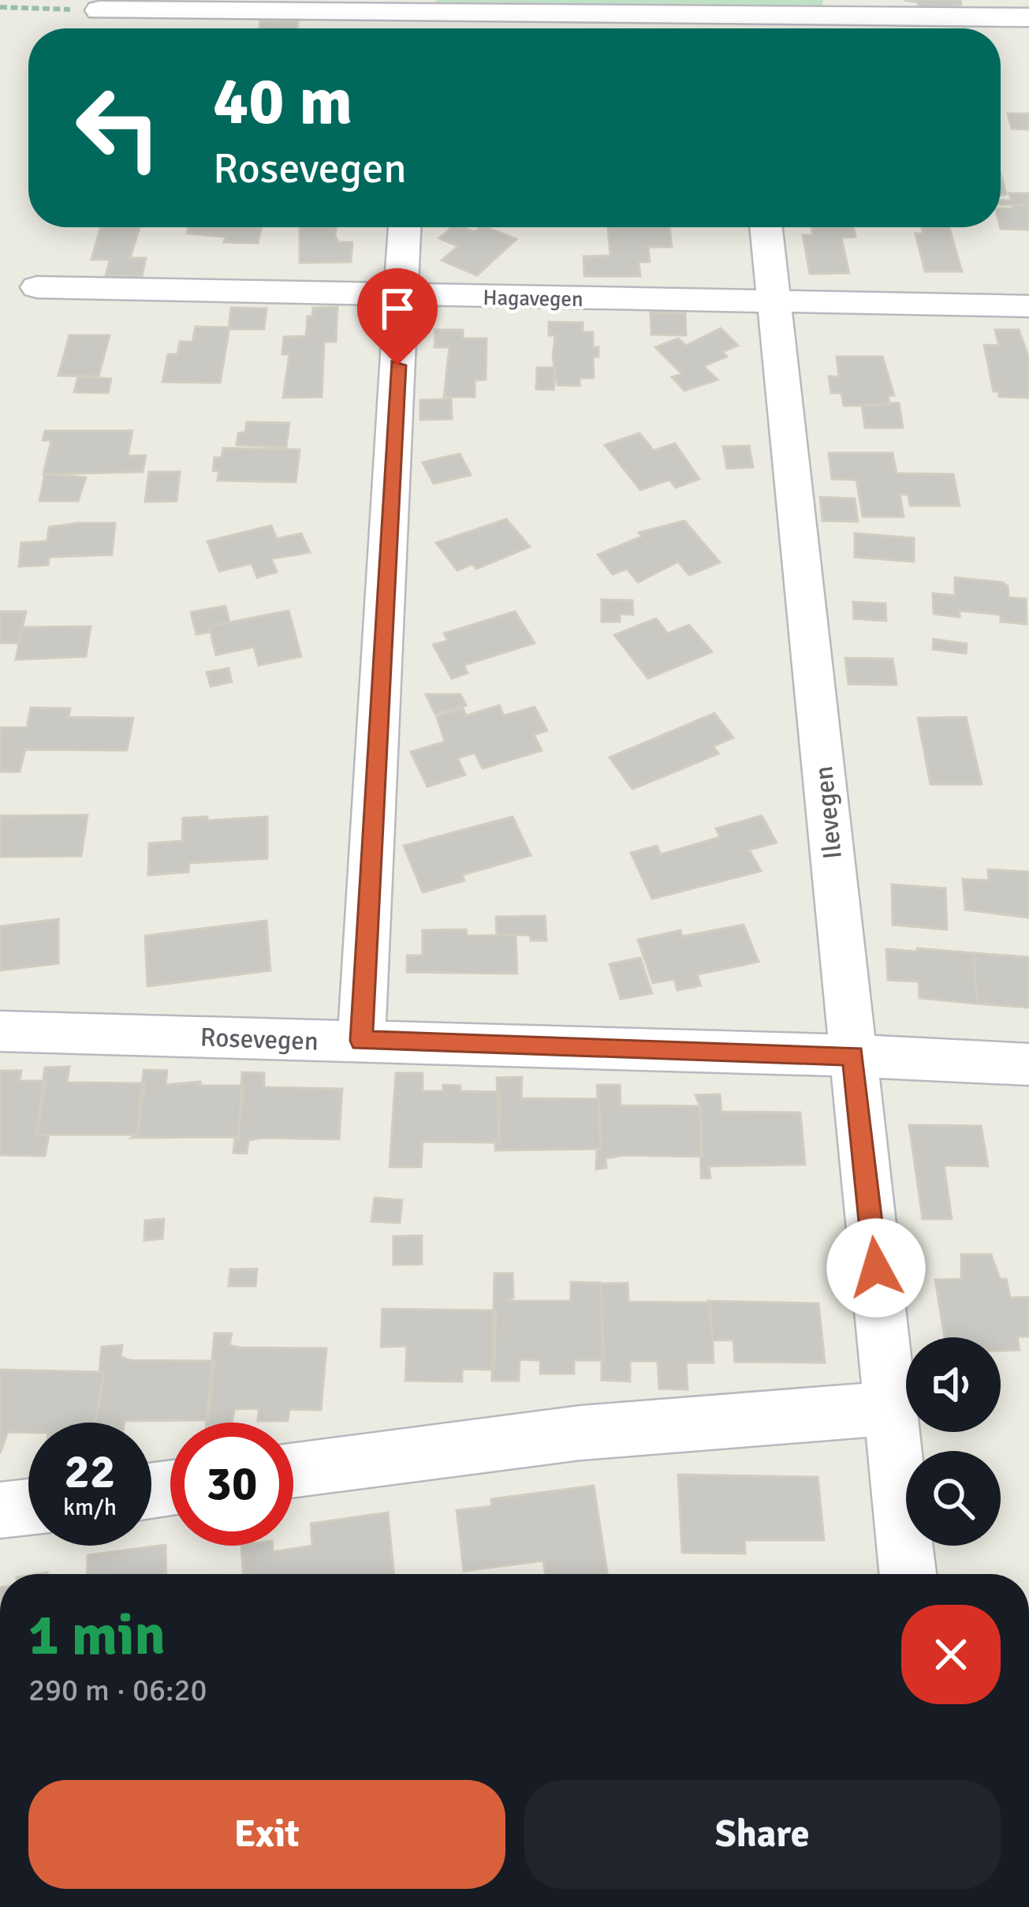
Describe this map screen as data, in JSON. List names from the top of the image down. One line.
{"streets":{"street":["Hagavegen","Ilevegen","Rosevegen"]},"crossings":[["Hagavegen","Ilevegen"],["Ilevegen","Rosevegen"]],"page":{"turn":["40 m","Rosevegen"],"speed":"22 km/h","limit":"30","heading":["1 min","290 m · 06:20"],"buttons":["Exit","Share"]}}
